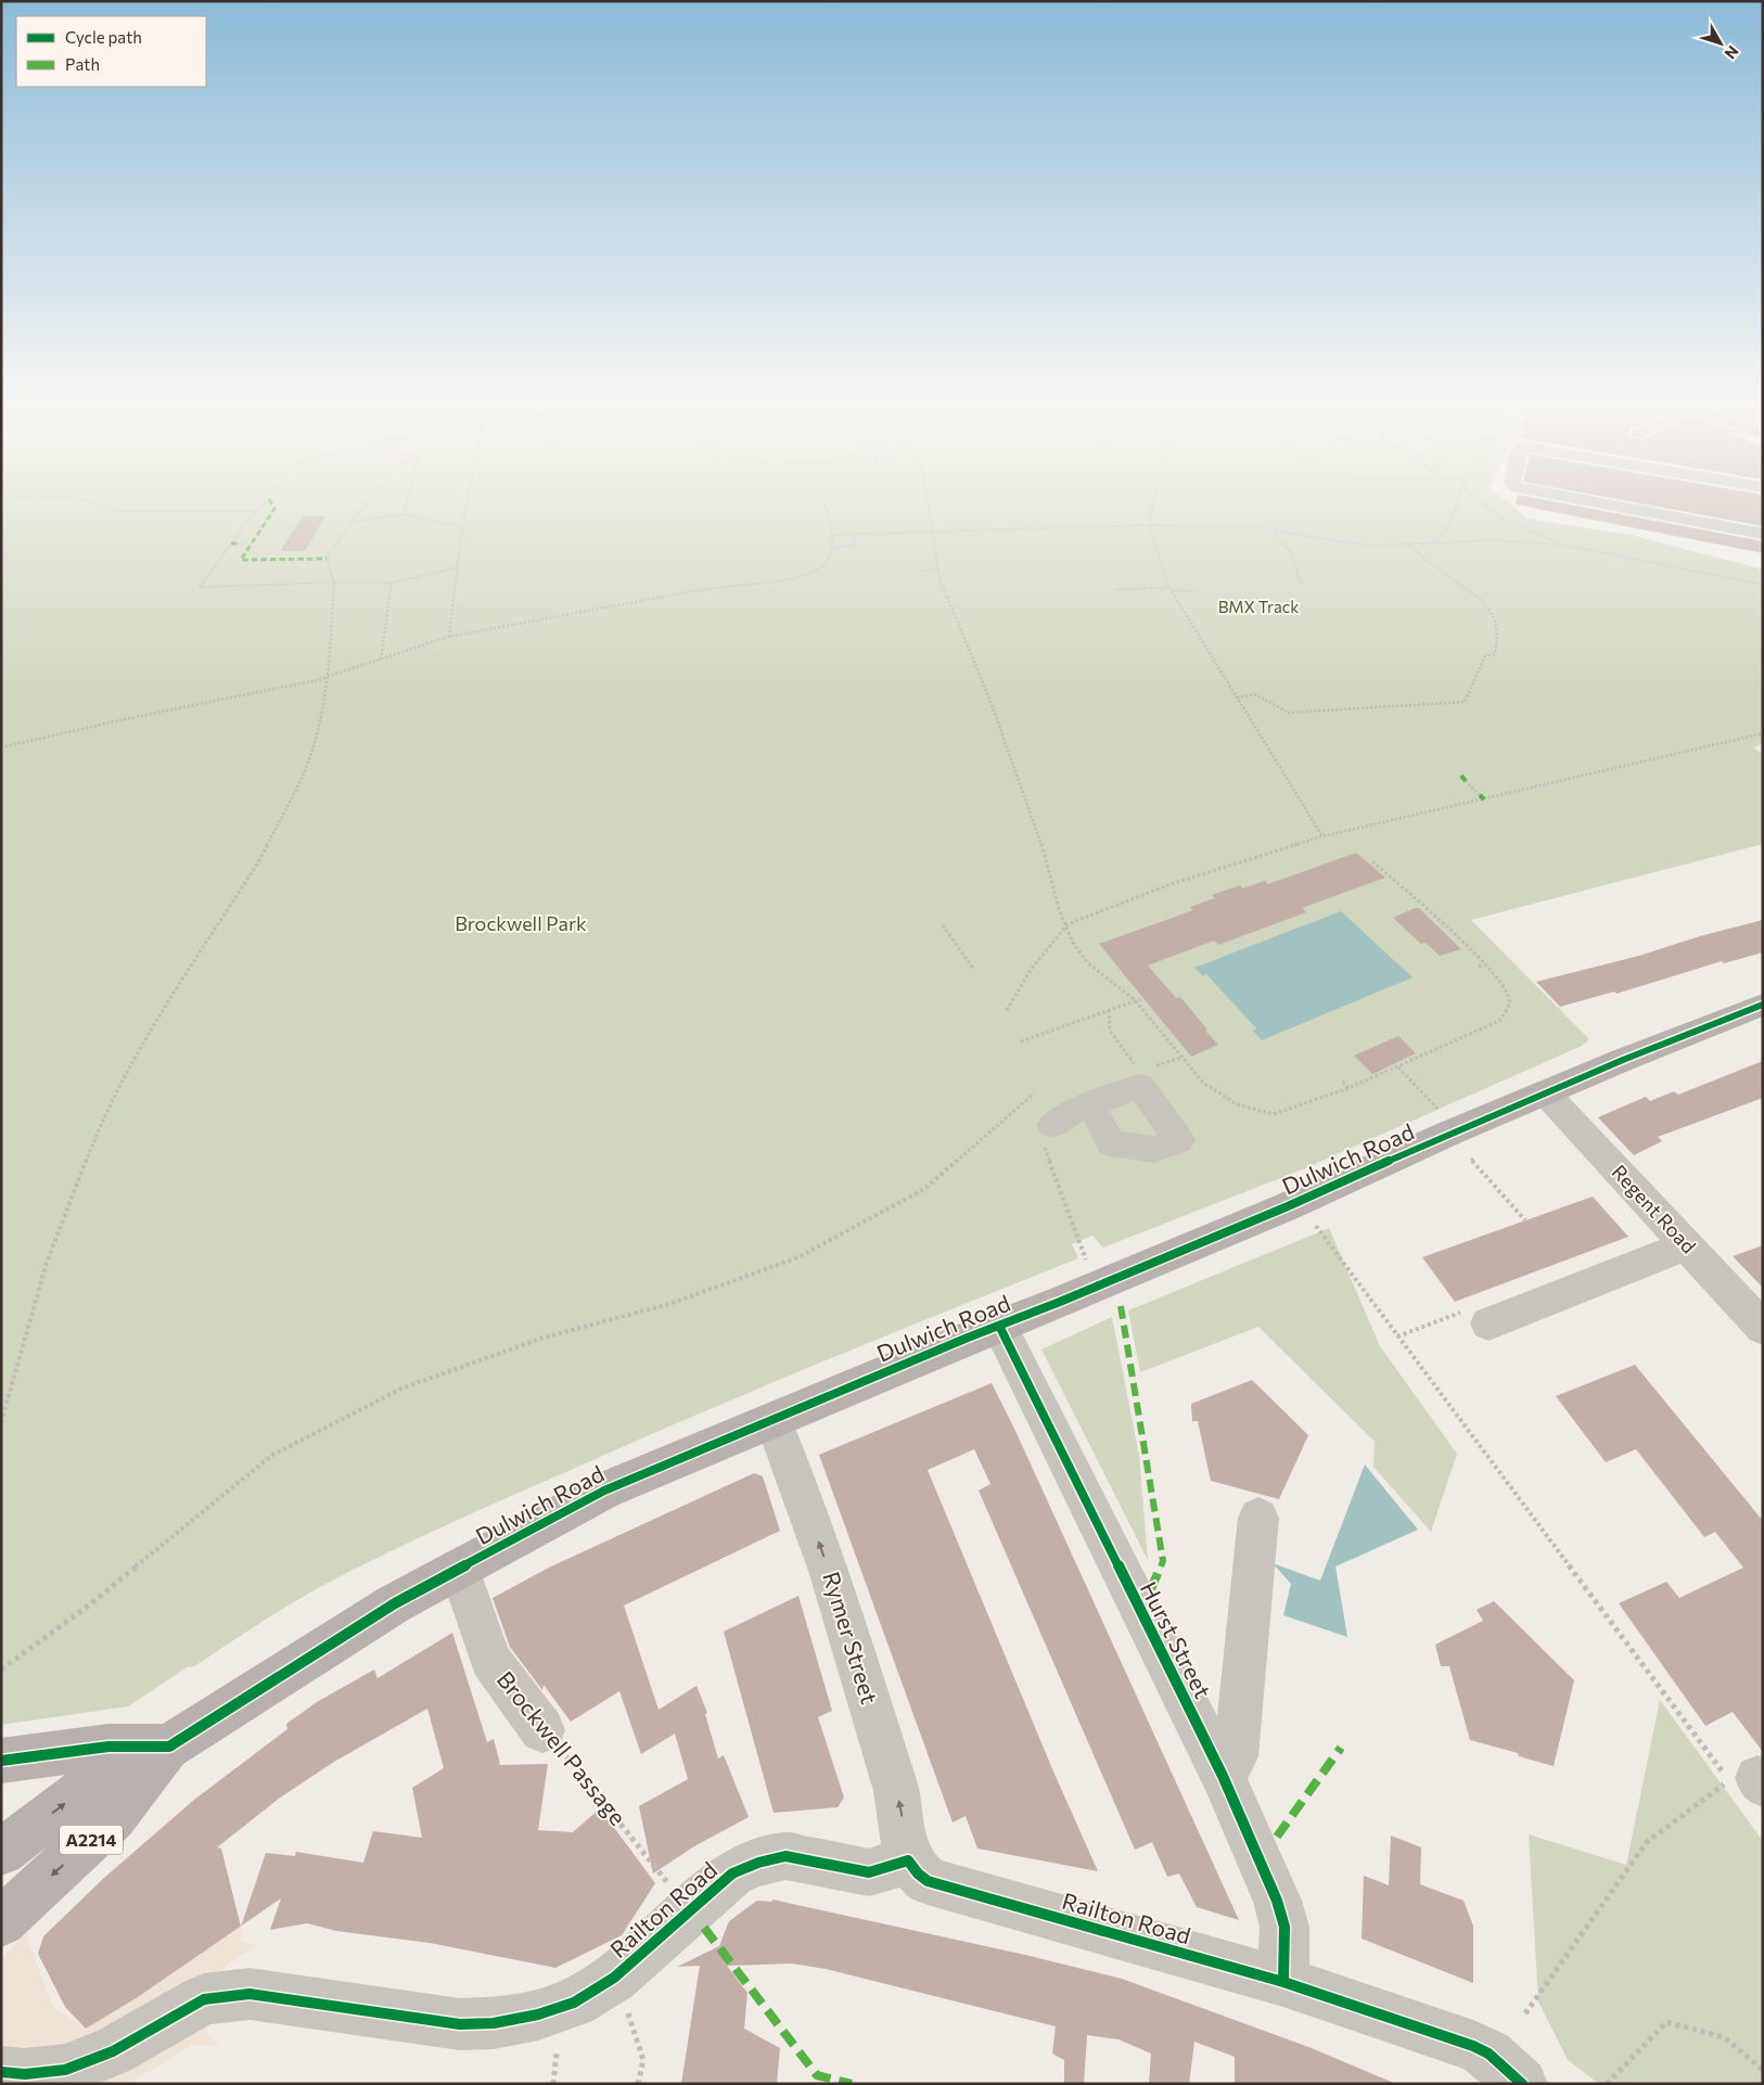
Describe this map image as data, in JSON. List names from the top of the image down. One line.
{"streets":{"main road":["Dulwich Road","A2214"],"street":["Regent Road","Rymer Street","Hurst Street","Brockwell Passage","Railton Road"]},"crossings":[["Dulwich Road","Regent Road"],["Dulwich Road","Rymer Street"],["Dulwich Road","Hurst Street"],["Dulwich Road","Brockwell Passage"],["Rymer Street","Railton Road"],["Hurst Street","Railton Road"]],"one_way":["Rymer Street"],"parks":["BMX Track","Brockwell Park"],"legend":["Cycle path","Path"],"north":"bottom right"}
